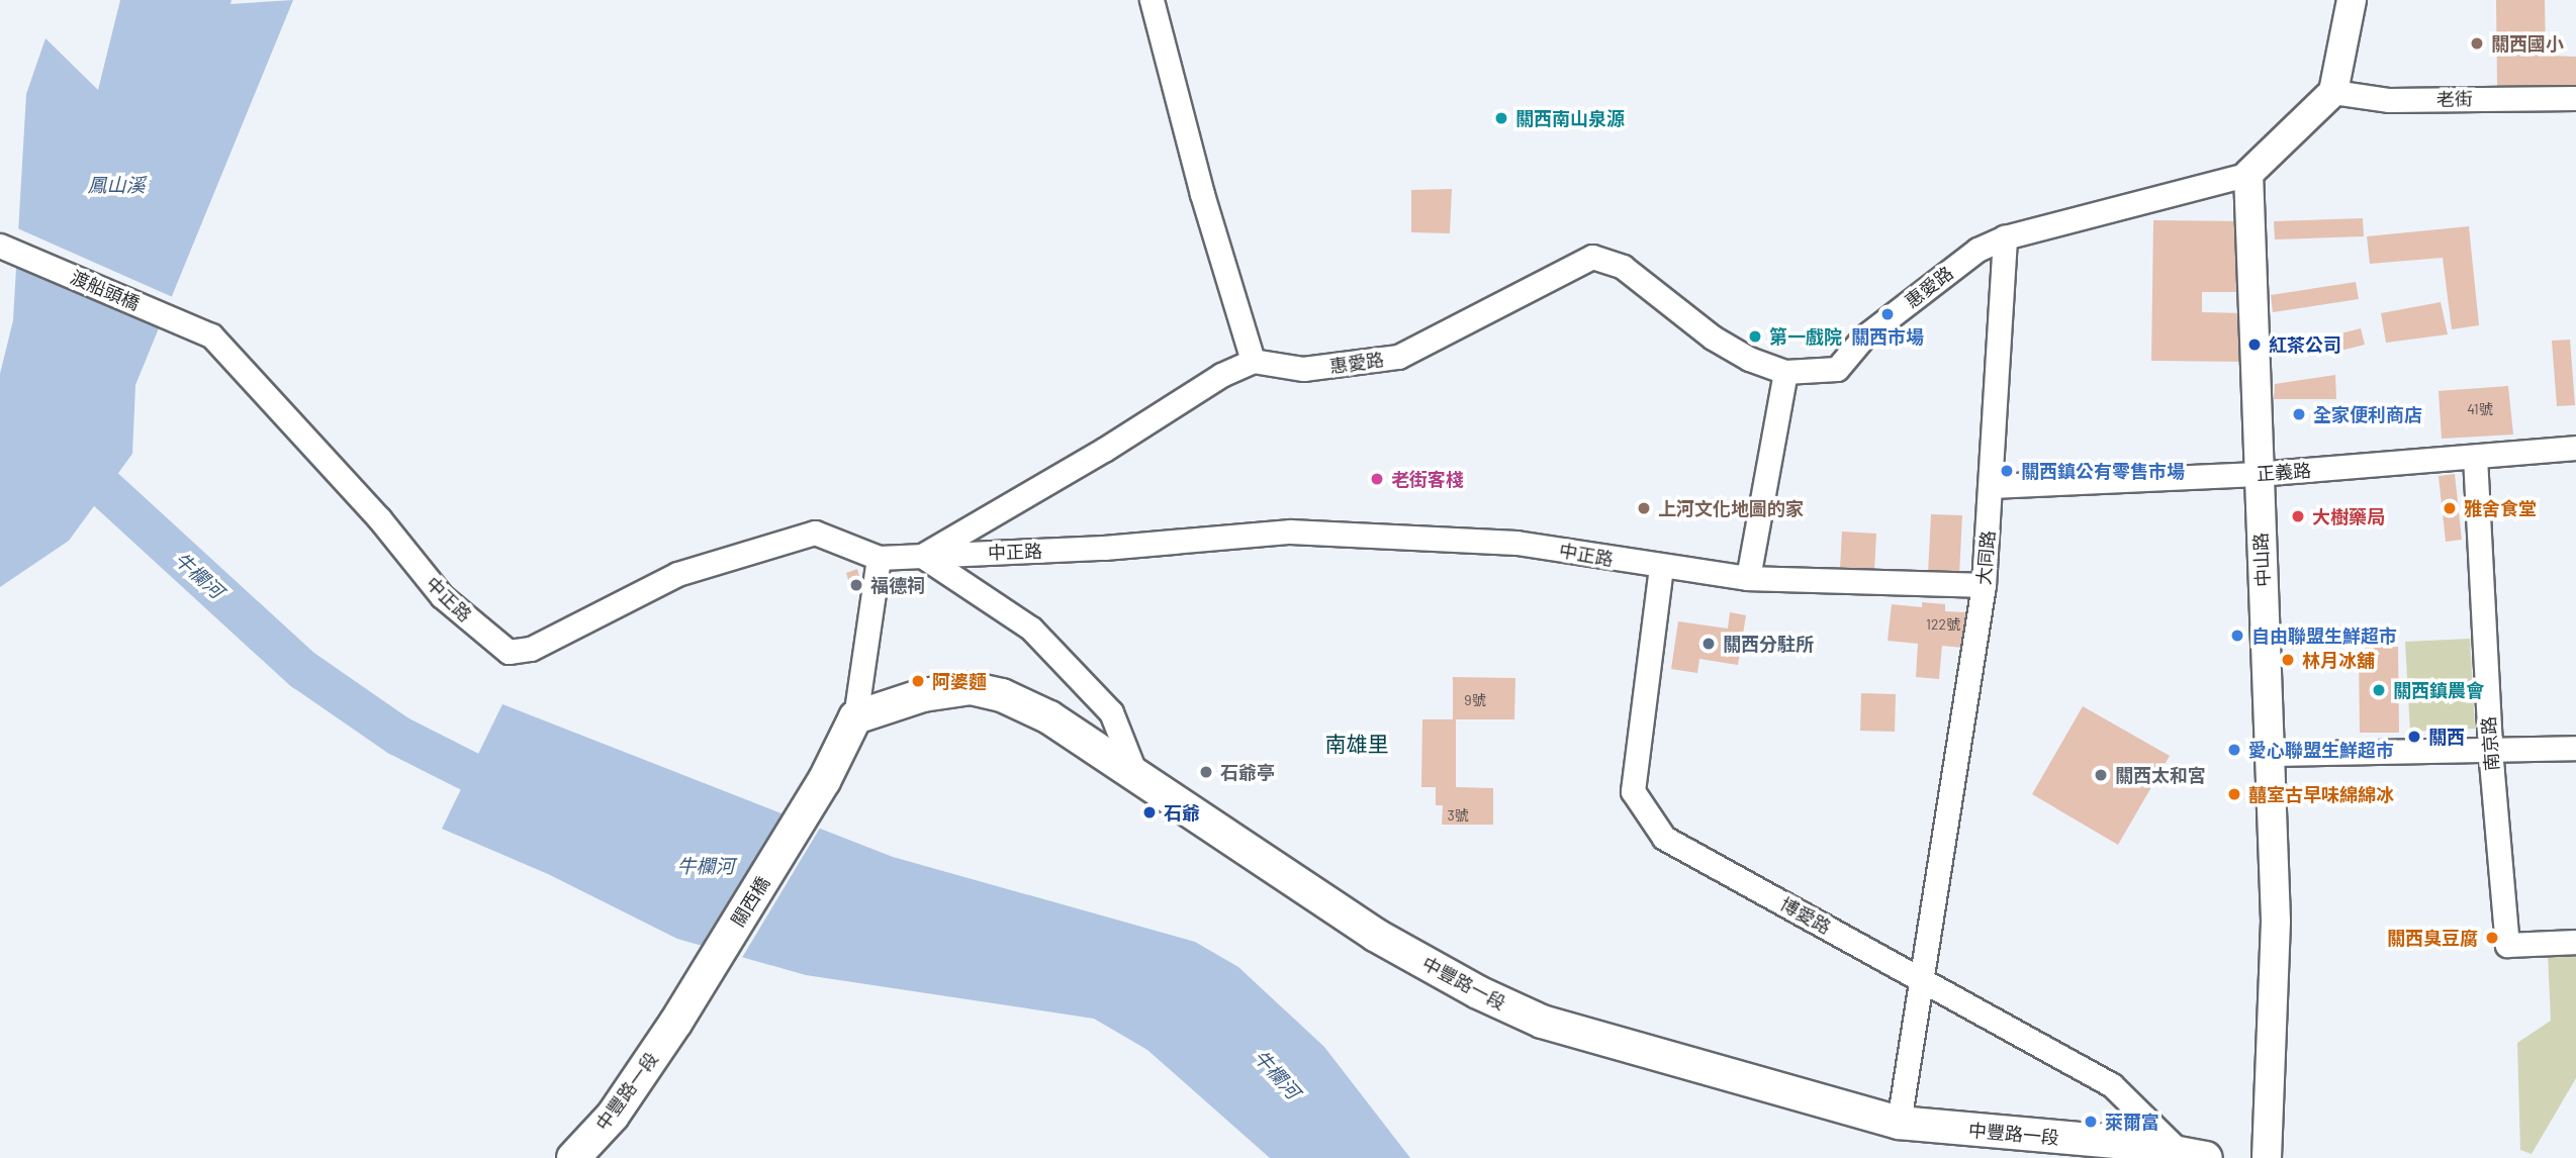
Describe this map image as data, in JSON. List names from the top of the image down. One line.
{"streets":{"main road":["關西橋","中豐路一段"],"street":["老街","惠愛路","渡船頭橋","正義路","中正路","大同路","中山路","南京路","博愛路"]},"crossings":[["惠愛路","大同路"],["渡船頭橋","中正路"],["正義路","大同路"],["正義路","中山路"],["正義路","南京路"],["中正路","大同路"],["中正路","博愛路"],["大同路","博愛路"],["大同路","中豐路一段"],["關西橋","中豐路一段"],["博愛路","中豐路一段"]],"districts":["南雄里"],"water":["鳳山溪","牛欄河"],"places":["關西國小","關西南山泉源","關西市場","第一戲院","紅茶公司","全家便利商店","關西鎮公有零售市場","老街客棧","上河文化地圖的家","雅舍食堂","大樹藥局","福德祠","自由聯盟生鮮超市","關西分駐所","林月冰舖","阿婆麵","關西鎮農會","關西","愛心聯盟生鮮超市","石爺亭","關西太和宮","囍室古早味綿綿冰","石爺","關西臭豆腐","萊爾富"],"house_numbers":["41號","122號","9號","3號"]}
